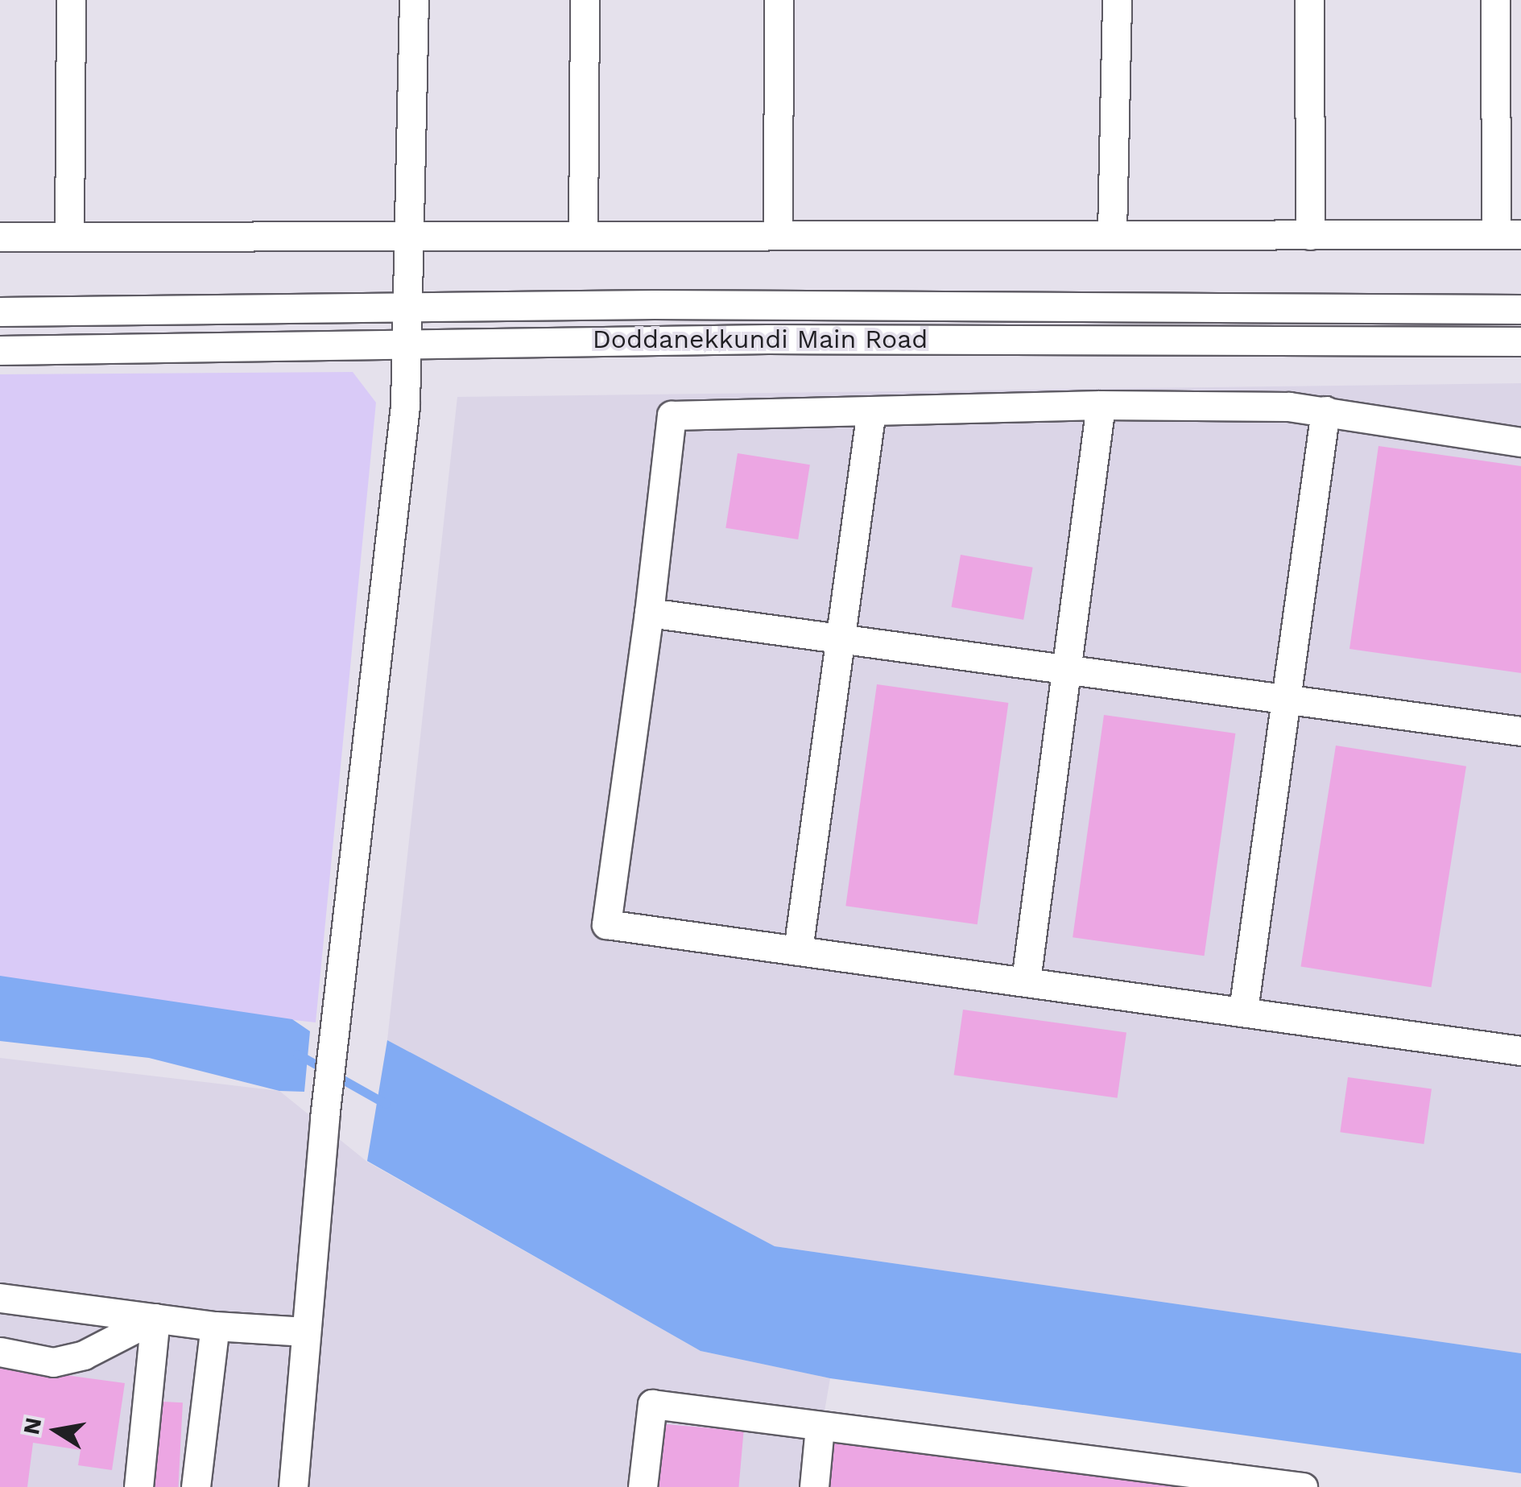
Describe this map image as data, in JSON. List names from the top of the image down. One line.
{"streets":{"street":["Doddanekkundi Main Road"]},"north":"left"}
